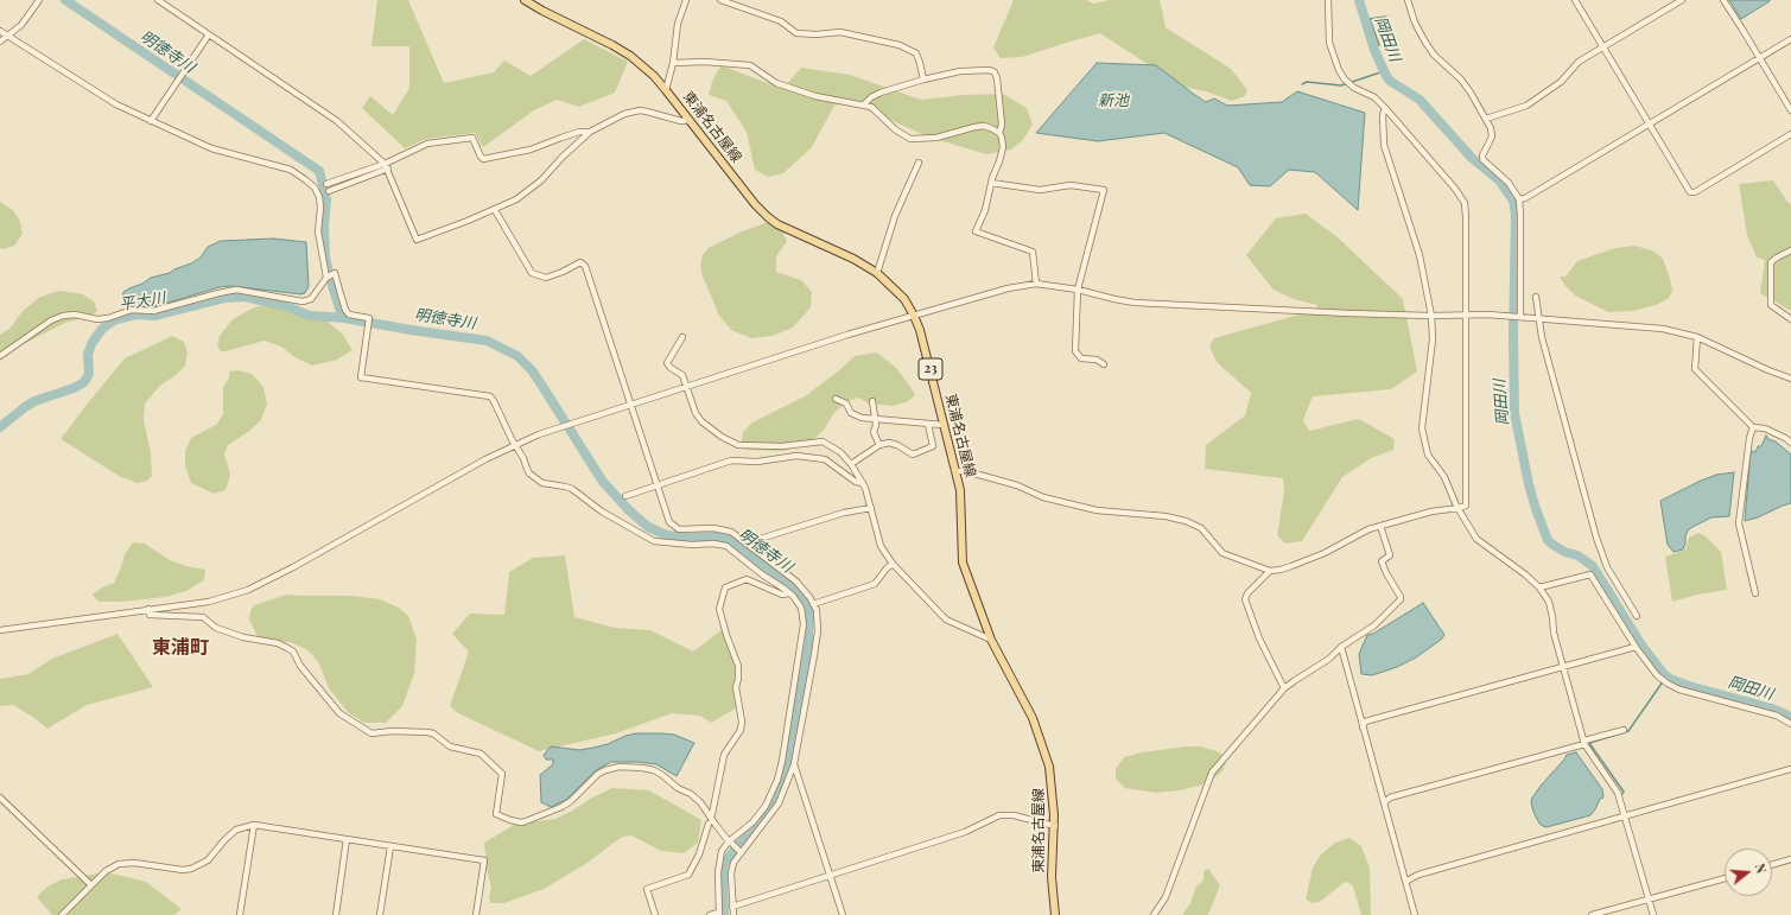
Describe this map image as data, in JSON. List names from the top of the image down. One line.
{"streets":{"main road":["東浦名古屋線","23"]},"districts":["東浦町"],"water":["岡田川","明徳寺川","新池","平大川"],"north":"right"}
